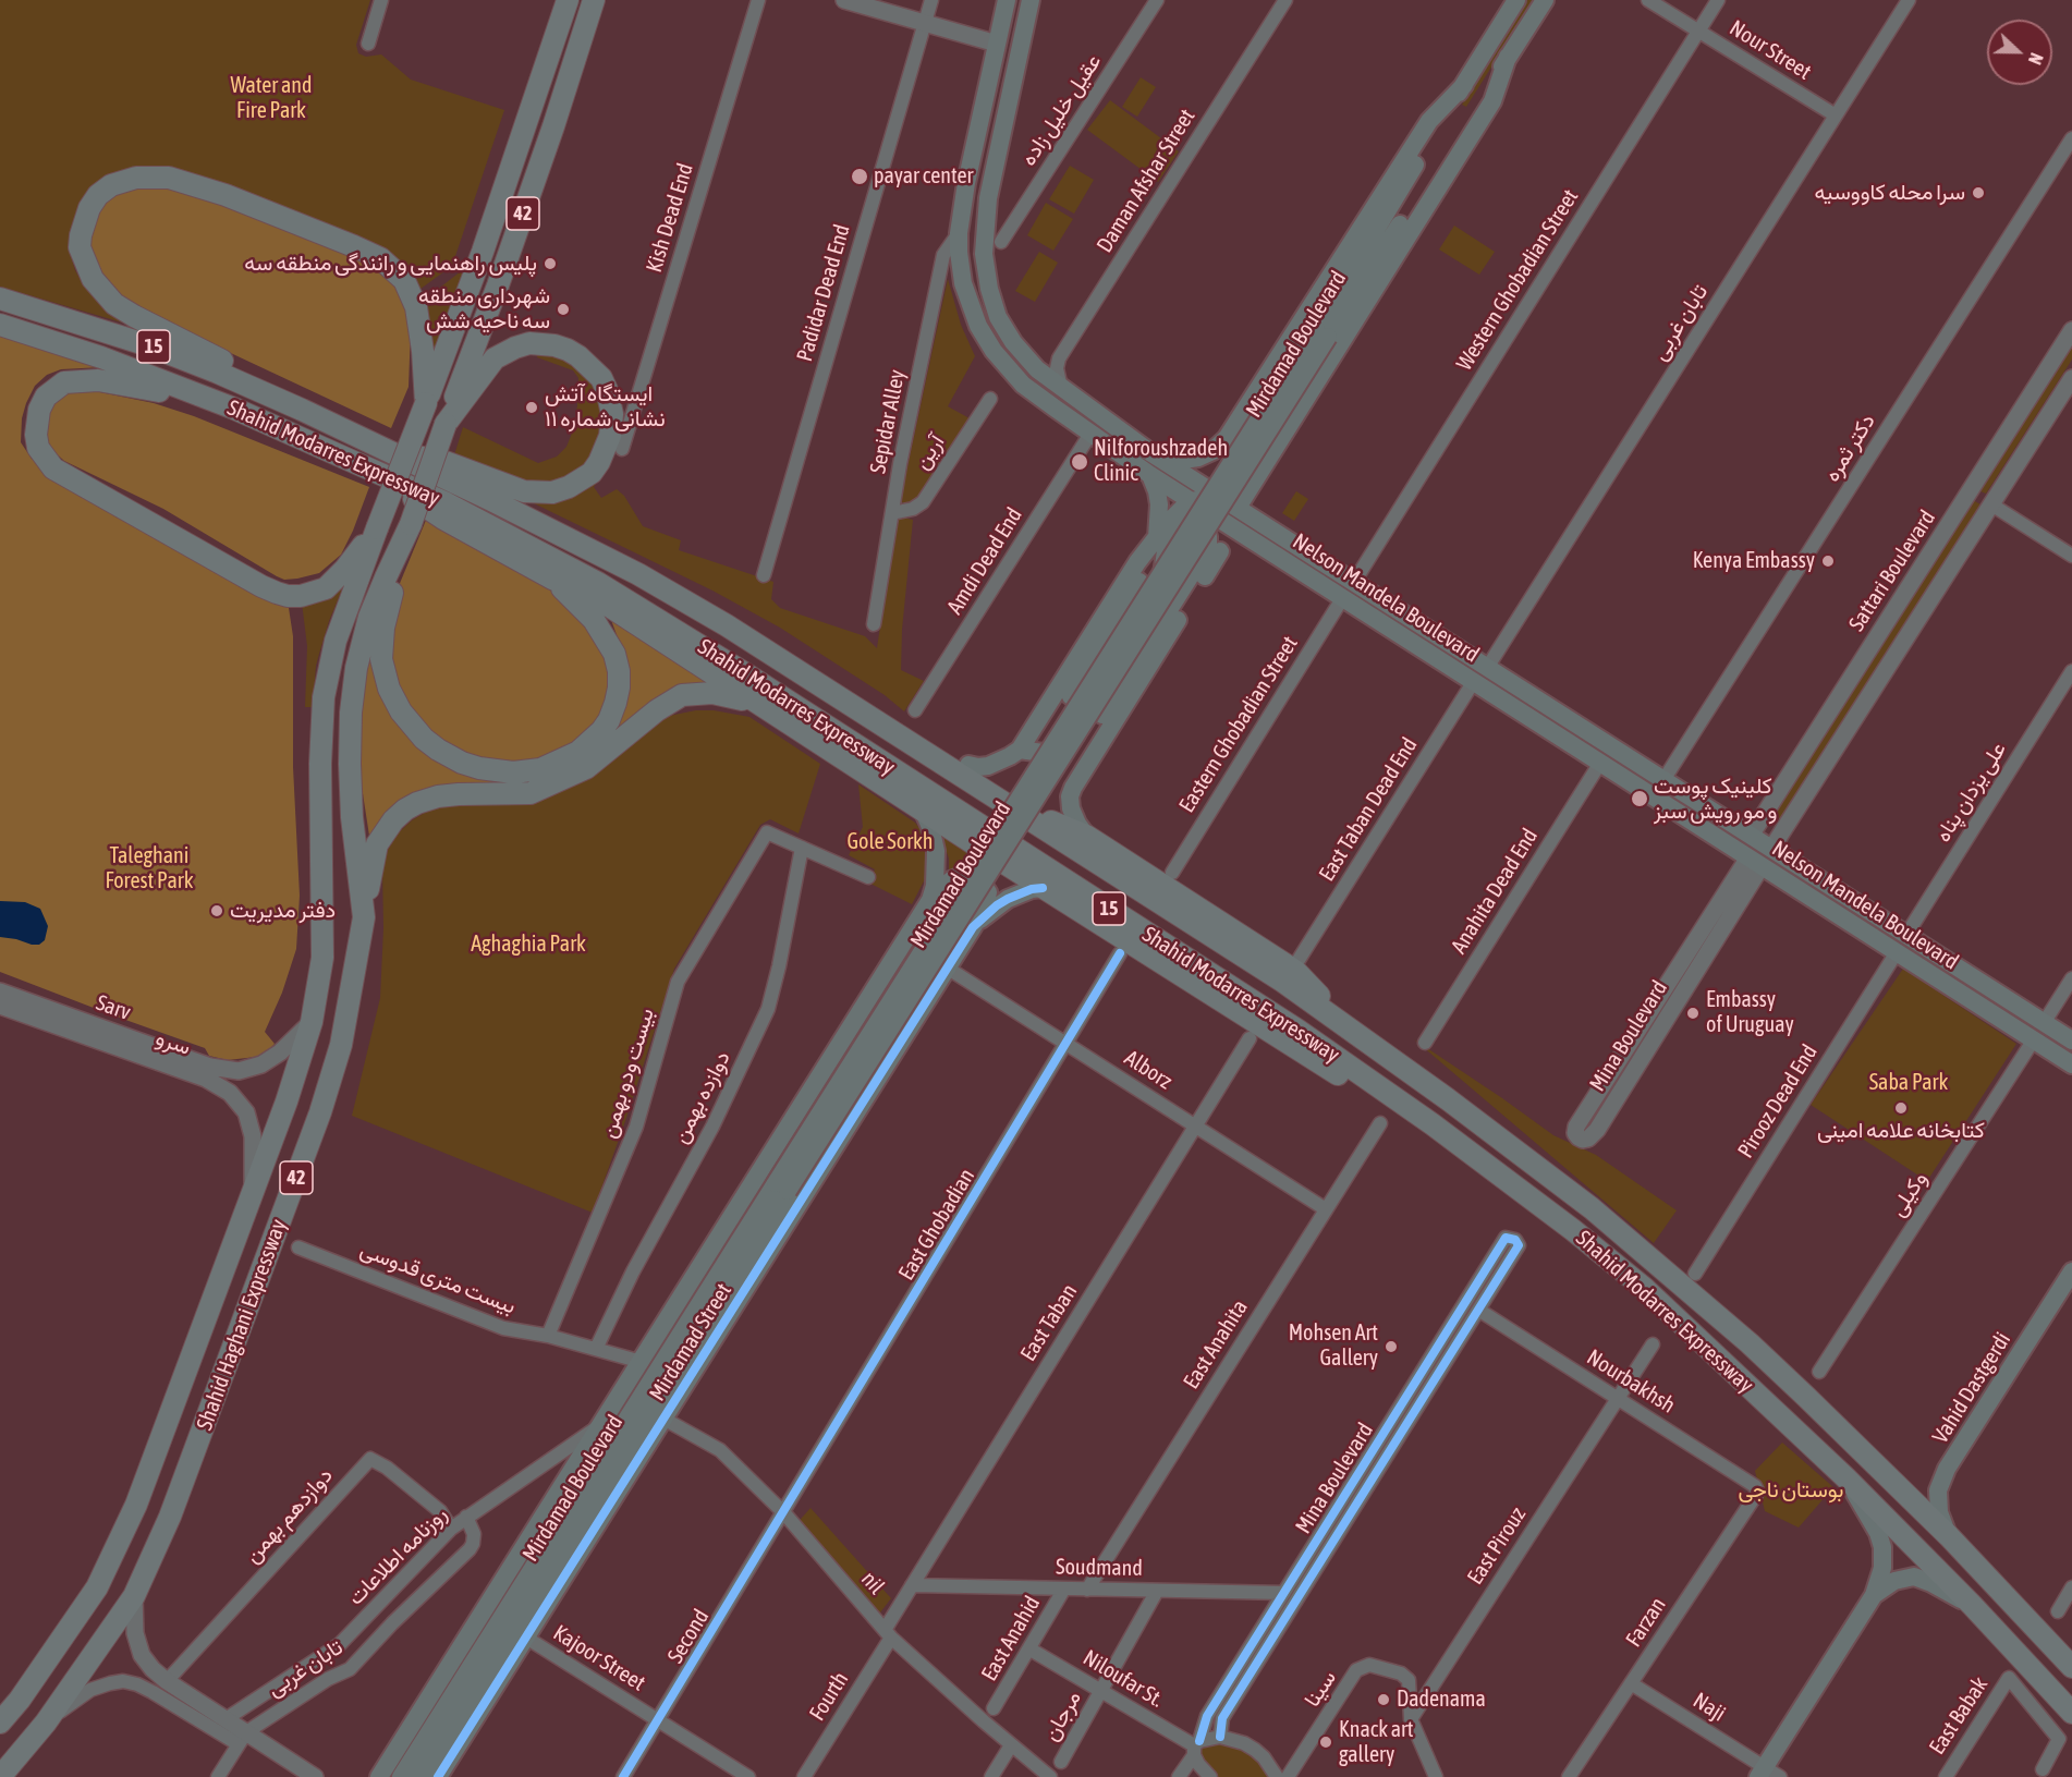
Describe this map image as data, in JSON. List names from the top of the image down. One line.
{"streets":{"highway":["42","15","Shahid Modarres Expressway","Shahid Haghani Expressway"],"main road":["Mirdamad Boulevard","Nelson Mandela Boulevard","Mirdamad Street","Vahid Dastgerdi"],"street":["Nour Street","عقیل خلیل زاده","Daman Afshar Street","Kish Dead End","Western Ghobadian Street","Padidar Dead End","تابان غربی","Sepidar Alley","دکتر ثمره","آرین","Amdi Dead End","Sattari Boulevard","Eastern Ghobadian Street","علی یزدان پناه","East Taban Dead End","Anahita Dead End","Sarv","Mina Boulevard","سرو","Alborz","بیست ودو بهمن","دوازده بهمن","Pirooz Dead End","وكيلی","East Ghobadian","بیست متری قدوسی","East Taban","East Anahita","Nourbakhsh","دوازدهم بهمن","East Pirouz","روزنامه اطلاعات","Soudmand","nil","Farzan","Second","East Anahid","Kajoor Street","Niloufar St.","سینا","Fourth","Naji","مرجان","East Babak"]},"crossings":[["Nour Street","Western Ghobadian Street"],["Nour Street","تابان غربی"],["Daman Afshar Street","Nelson Mandela Boulevard"],["42","Shahid Haghani Expressway"],["Western Ghobadian Street","Nelson Mandela Boulevard"],["تابان غربی","Nelson Mandela Boulevard"],["تابان غربی","روزنامه اطلاعات"],["Sepidar Alley","آرین"],["Sepidar Alley","Nelson Mandela Boulevard"],["دکتر ثمره","Nelson Mandela Boulevard"],["Shahid Modarres Expressway","Vahid Dastgerdi"],["Amdi Dead End","Nelson Mandela Boulevard"],["Sattari Boulevard","Nelson Mandela Boulevard"],["Nelson Mandela Boulevard","Eastern Ghobadian Street"],["Nelson Mandela Boulevard","علی یزدان پناه"],["Nelson Mandela Boulevard","East Taban Dead End"],["Nelson Mandela Boulevard","Anahita Dead End"],["Nelson Mandela Boulevard","Mina Boulevard"],["Nelson Mandela Boulevard","Pirooz Dead End"],["Nelson Mandela Boulevard","وكيلی"],["Sarv","Shahid Haghani Expressway"],["Mina Boulevard","Nourbakhsh"],["Mina Boulevard","Soudmand"],["Mina Boulevard","Niloufar St."],["سرو","Shahid Haghani Expressway"],["Alborz","East Ghobadian"],["Alborz","East Taban"],["Alborz","Mirdamad Street"],["Alborz","East Anahita"],["بیست ودو بهمن","دوازده بهمن"],["بیست ودو بهمن","بیست متری قدوسی"],["دوازده بهمن","بیست متری قدوسی"],["East Ghobadian","nil"],["East Ghobadian","Second"],["بیست متری قدوسی","Mirdamad Street"],["East Taban","Soudmand"],["East Taban","nil"],["East Taban","Fourth"],["Mirdamad Street","روزنامه اطلاعات"],["Mirdamad Street","nil"],["Mirdamad Street","Kajoor Street"],["East Anahita","Soudmand"],["Nourbakhsh","East Pirouz"],["Nourbakhsh","Farzan"],["دوازدهم بهمن","روزنامه اطلاعات"],["East Pirouz","سینا"],["Soudmand","East Anahid"],["Soudmand","مرجان"],["nil","Second"],["nil","Fourth"],["Farzan","Naji"],["Second","Kajoor Street"],["East Anahid","Niloufar St."],["Niloufar St.","مرجان"]],"parks":["Water and Fire Park","Gole Sorkh","Taleghani Forest Park","Aghaghia Park","Saba Park","بوستان ناجی"],"places":["payar center","سرا محله کاووسیه","پلیس راهنمایی و رانندگی منطقه سه","شهرداری منطقه سه ناحیه شش","ایستگاه آتش نشانی شماره ۱۱","Nilforoushzadeh Clinic","Kenya Embassy","کلینیک پوست و مو رویش سبز","دفتر مدیریت","Embassy of Uruguay","کتابخانه علامه امینی","Mohsen Art Gallery","Dadenama","Knack art gallery"],"north":"right"}
